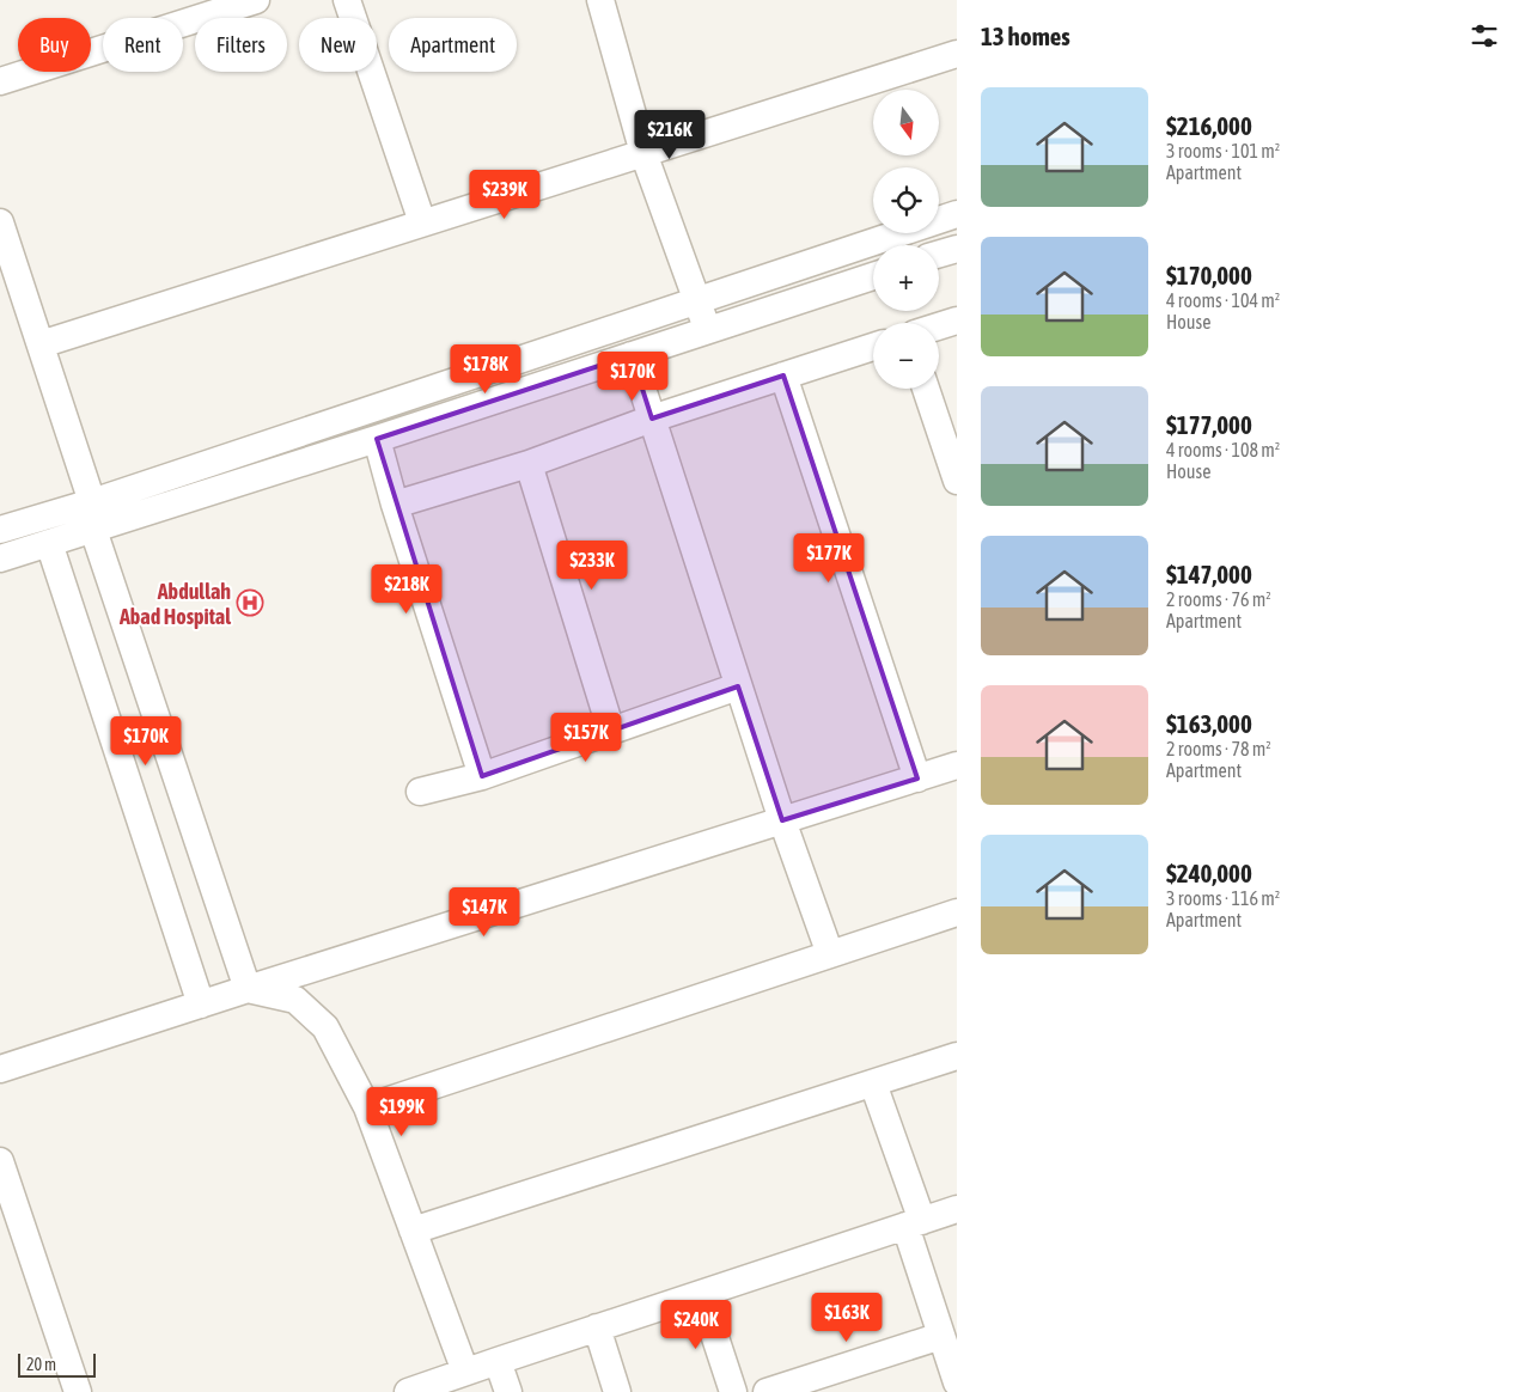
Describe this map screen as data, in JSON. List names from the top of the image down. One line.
{"places":{"hospital":["Abdullah Abad Hospital"]},"scale_bar":"20 m","north":"bottom","page":{"heading":"13 homes","chip":["Buy","Rent","Filters","New","Apartment"],"list":[{"name":"$216,000","note":"3 rooms · 101 m² · Apartment"},{"name":"$170,000","note":"4 rooms · 104 m² · House"},{"name":"$177,000","note":"4 rooms · 108 m² · House"},{"name":"$147,000","note":"2 rooms · 76 m² · Apartment"},{"name":"$163,000","note":"2 rooms · 78 m² · Apartment"},{"name":"$240,000","note":"3 rooms · 116 m² · Apartment"}],"map_buttons":["+","−"],"price":["$216K","$239K","$178K","$170K","$177K","$233K","$218K","$157K","$170K","$147K","$199K","$163K","$240K"],"scale":"20 m"}}
